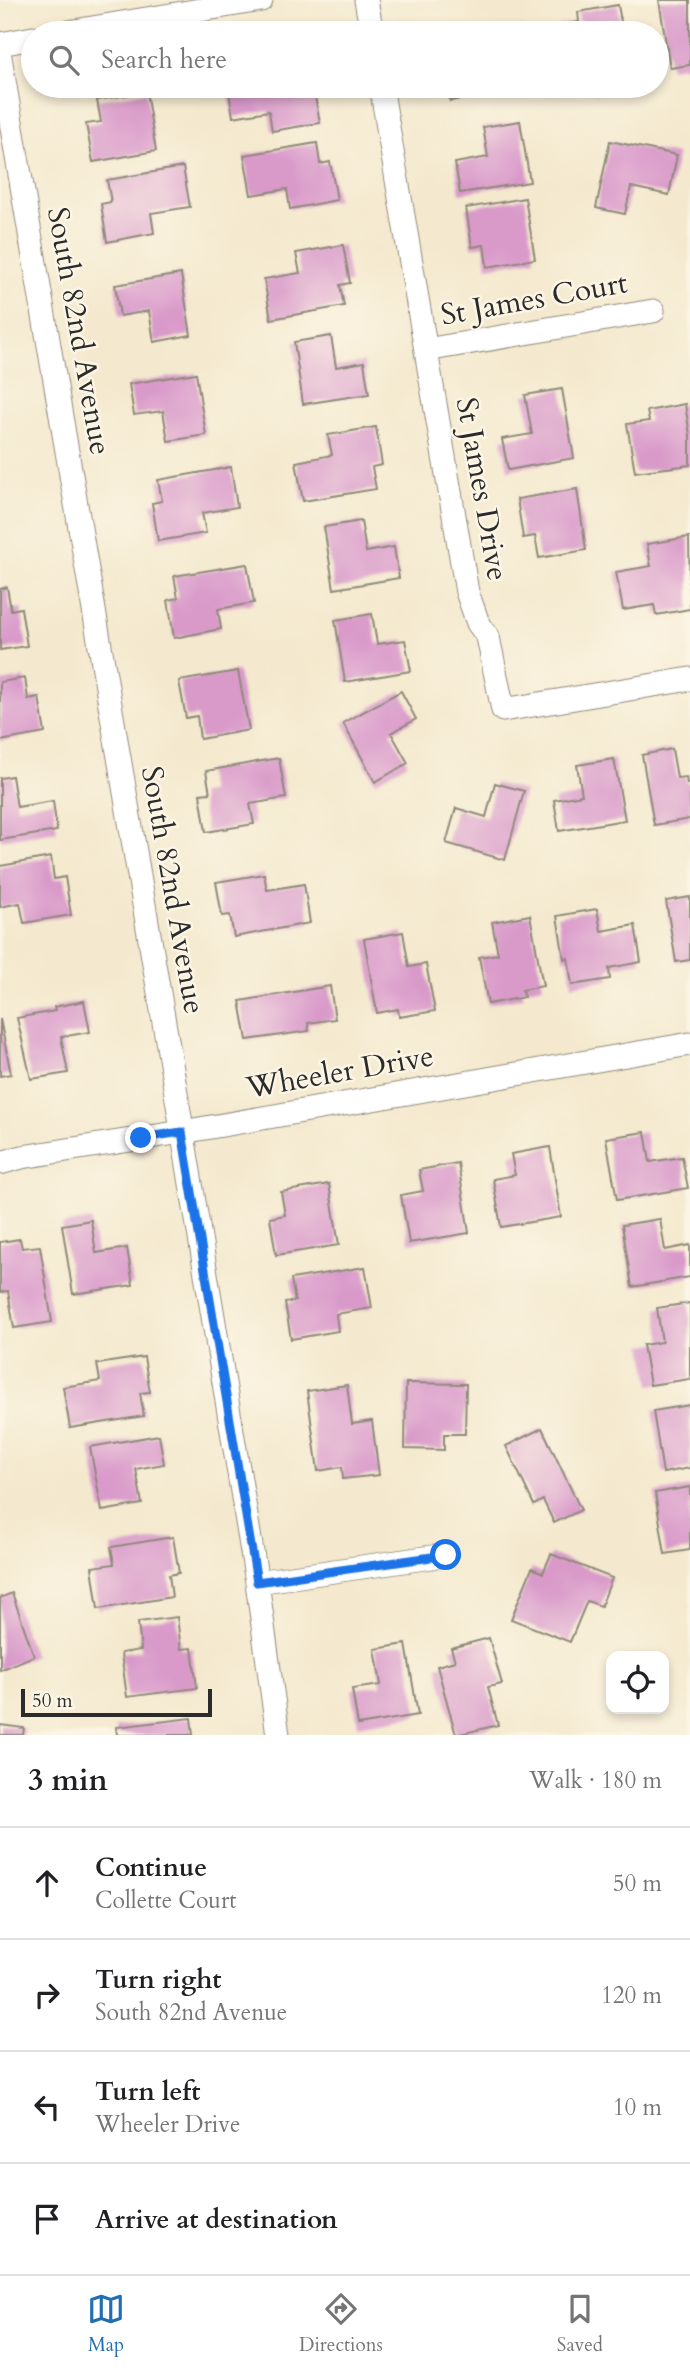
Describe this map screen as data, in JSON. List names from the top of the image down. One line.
{"streets":{"street":["St James Court","South 82nd Avenue","St James Drive","Wheeler Drive"]},"crossings":[["St James Court","St James Drive"],["South 82nd Avenue","Wheeler Drive"]],"scale_bar":"50 m","page":{"search":"Search here","scale":"50 m","heading":["3 min","Walk · 180 m"],"list":[["Continue","Collette Court","50 m"],["Turn right","South 82nd Avenue","120 m"],["Turn left","Wheeler Drive","10 m"],"Arrive at destination"],"nav":["Map","Directions","Saved"]}}
